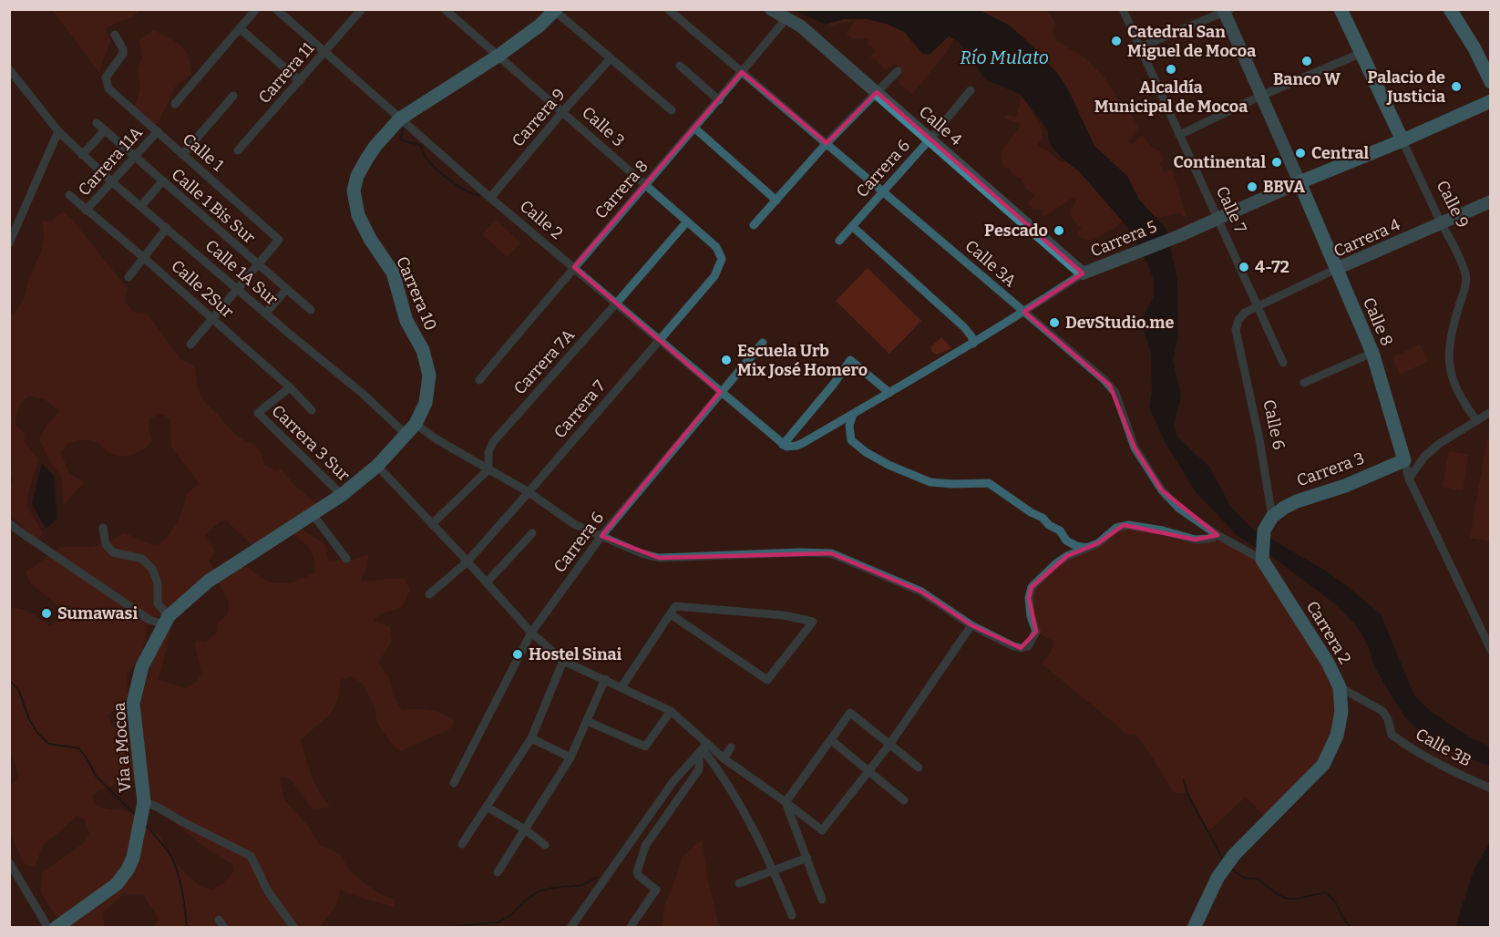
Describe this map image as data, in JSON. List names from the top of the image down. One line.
{"streets":{"main road":["Calle 4","Calle 9","Carrera 4","Carrera 5","Carrera 10","Calle 8","Carrera 3","Carrera 2","Vía a Mocoa"],"street":["Carrera 11","Carrera 9","Calle 3","Calle 1","Carrera 11A","Carrera 6","Carrera 8","Calle 1 Bis Sur","Calle 7","Calle 2","Calle 3A","Calle 1A Sur","Calle 2Sur","Carrera 7A","Carrera 7","Calle 6","Carrera 3 Sur","Calle 3B"]},"crossings":[["Carrera 11","Calle 2"],["Carrera 9","Calle 3"],["Carrera 9","Calle 2"],["Calle 4","Carrera 6"],["Calle 4","Carrera 8"],["Calle 4","Carrera 5"],["Calle 3","Carrera 8"],["Calle 3","Carrera 10"],["Calle 3","Carrera 7A"],["Calle 3","Carrera 7"],["Calle 1","Carrera 11A"],["Calle 1","Calle 1 Bis Sur"],["Carrera 11A","Calle 1 Bis Sur"],["Carrera 11A","Calle 1A Sur"],["Carrera 11A","Calle 2Sur"],["Carrera 6","Calle 2"],["Carrera 6","Calle 3A"],["Carrera 6","Calle 1A Sur"],["Carrera 8","Calle 2"],["Carrera 8","Calle 3A"],["Calle 9","Carrera 4"],["Calle 9","Carrera 5"],["Calle 7","Carrera 4"],["Calle 7","Carrera 5"],["Calle 7","Calle 6"],["Calle 2","Carrera 5"],["Calle 2","Carrera 10"],["Calle 2","Carrera 7A"],["Calle 2","Carrera 7"],["Carrera 4","Calle 8"],["Carrera 4","Calle 6"],["Carrera 5","Calle 3A"],["Carrera 5","Calle 8"],["Calle 3A","Carrera 2"],["Calle 1A Sur","Carrera 10"],["Calle 1A Sur","Carrera 7A"],["Calle 1A Sur","Carrera 7"],["Calle 2Sur","Carrera 3 Sur"],["Carrera 10","Carrera 3 Sur"],["Carrera 10","Vía a Mocoa"],["Calle 8","Carrera 3"],["Calle 6","Carrera 3"],["Carrera 3 Sur","Vía a Mocoa"],["Carrera 2","Calle 3B"]],"water":["Río Mulato"],"places":["Catedral San Miguel de Mocoa","Banco W","Alcaldía Municipal de Mocoa","Palacio de Justicia","Central","Continental","BBVA","Pescado","4-72","DevStudio.me","Escuela Urb Mix José Homero","Sumawasi","Hostel Sinai"]}
